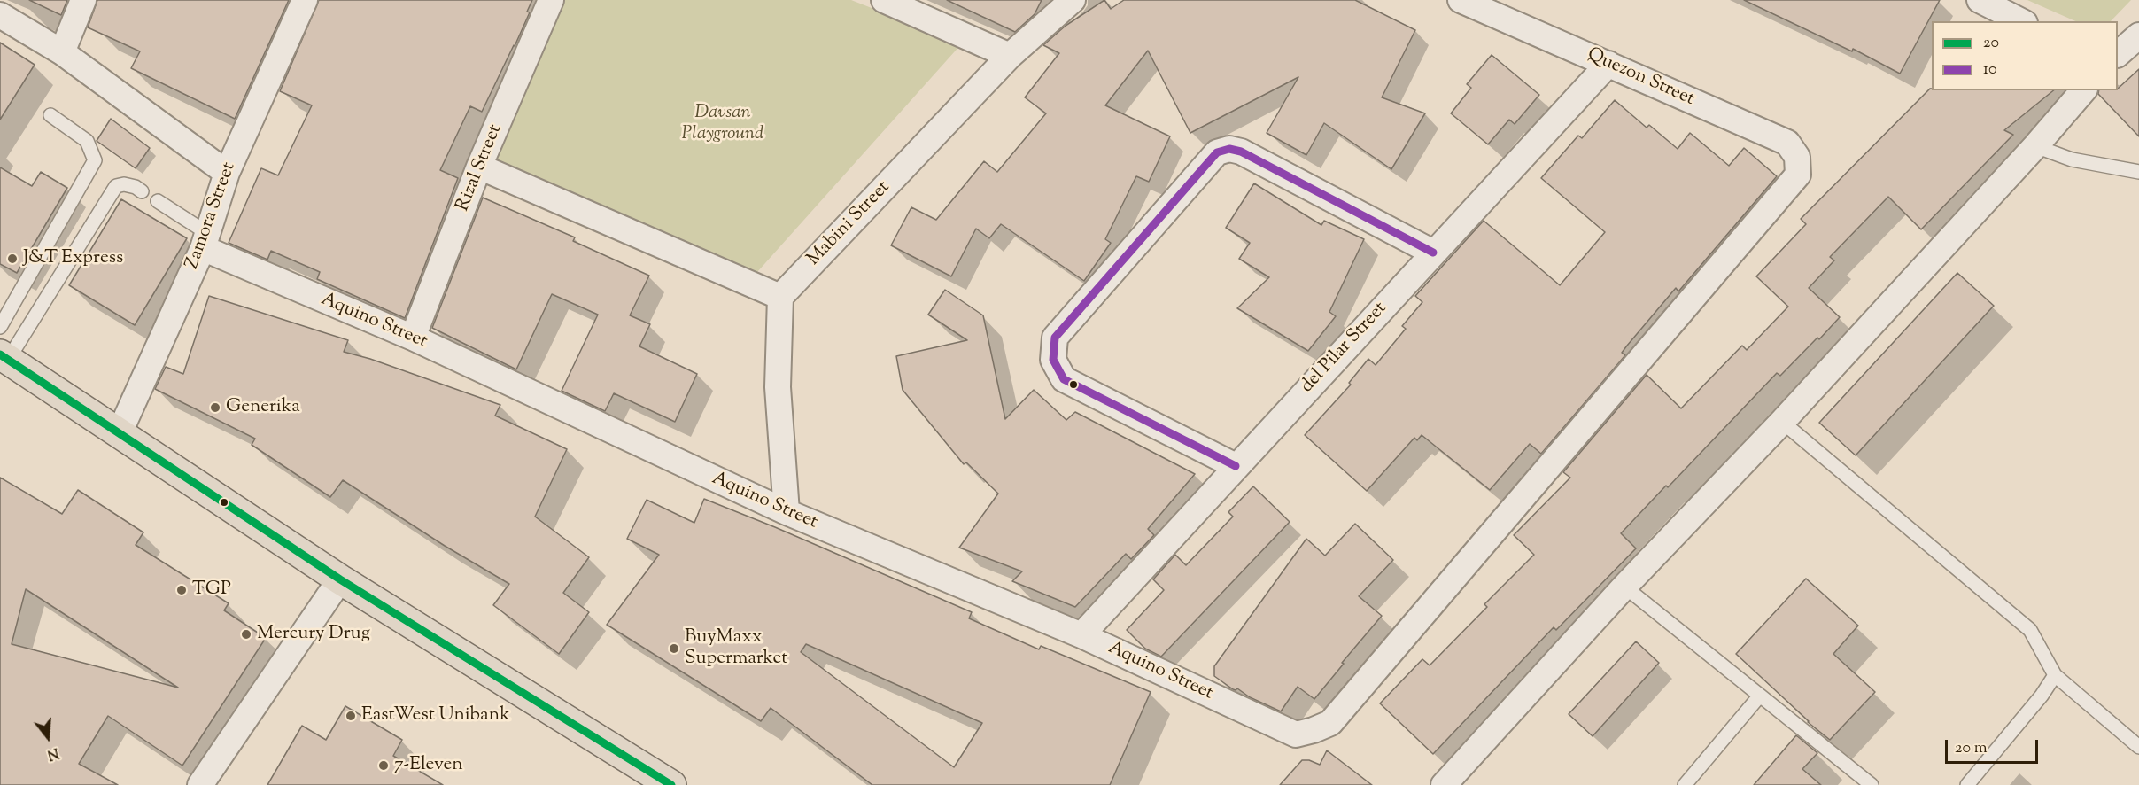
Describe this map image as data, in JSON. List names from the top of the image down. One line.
{"streets":{"street":["Quezon Street","Rizal Street","Zamora Street","Mabini Street","Aquino Street","del Pilar Street"]},"crossings":[["Quezon Street","Aquino Street"],["Quezon Street","del Pilar Street"],["Rizal Street","Aquino Street"],["Zamora Street","Aquino Street"],["Aquino Street","del Pilar Street"]],"parks":["Davsan Playground"],"places":["J&T Express","Generika","TGP","Mercury Drug","BuyMaxx Supermarket","EastWest Unibank","7-Eleven"],"lines":["transit line 10","transit line 20"],"legend":["20","10"],"scale_bar":"20 m","north":"bottom"}
